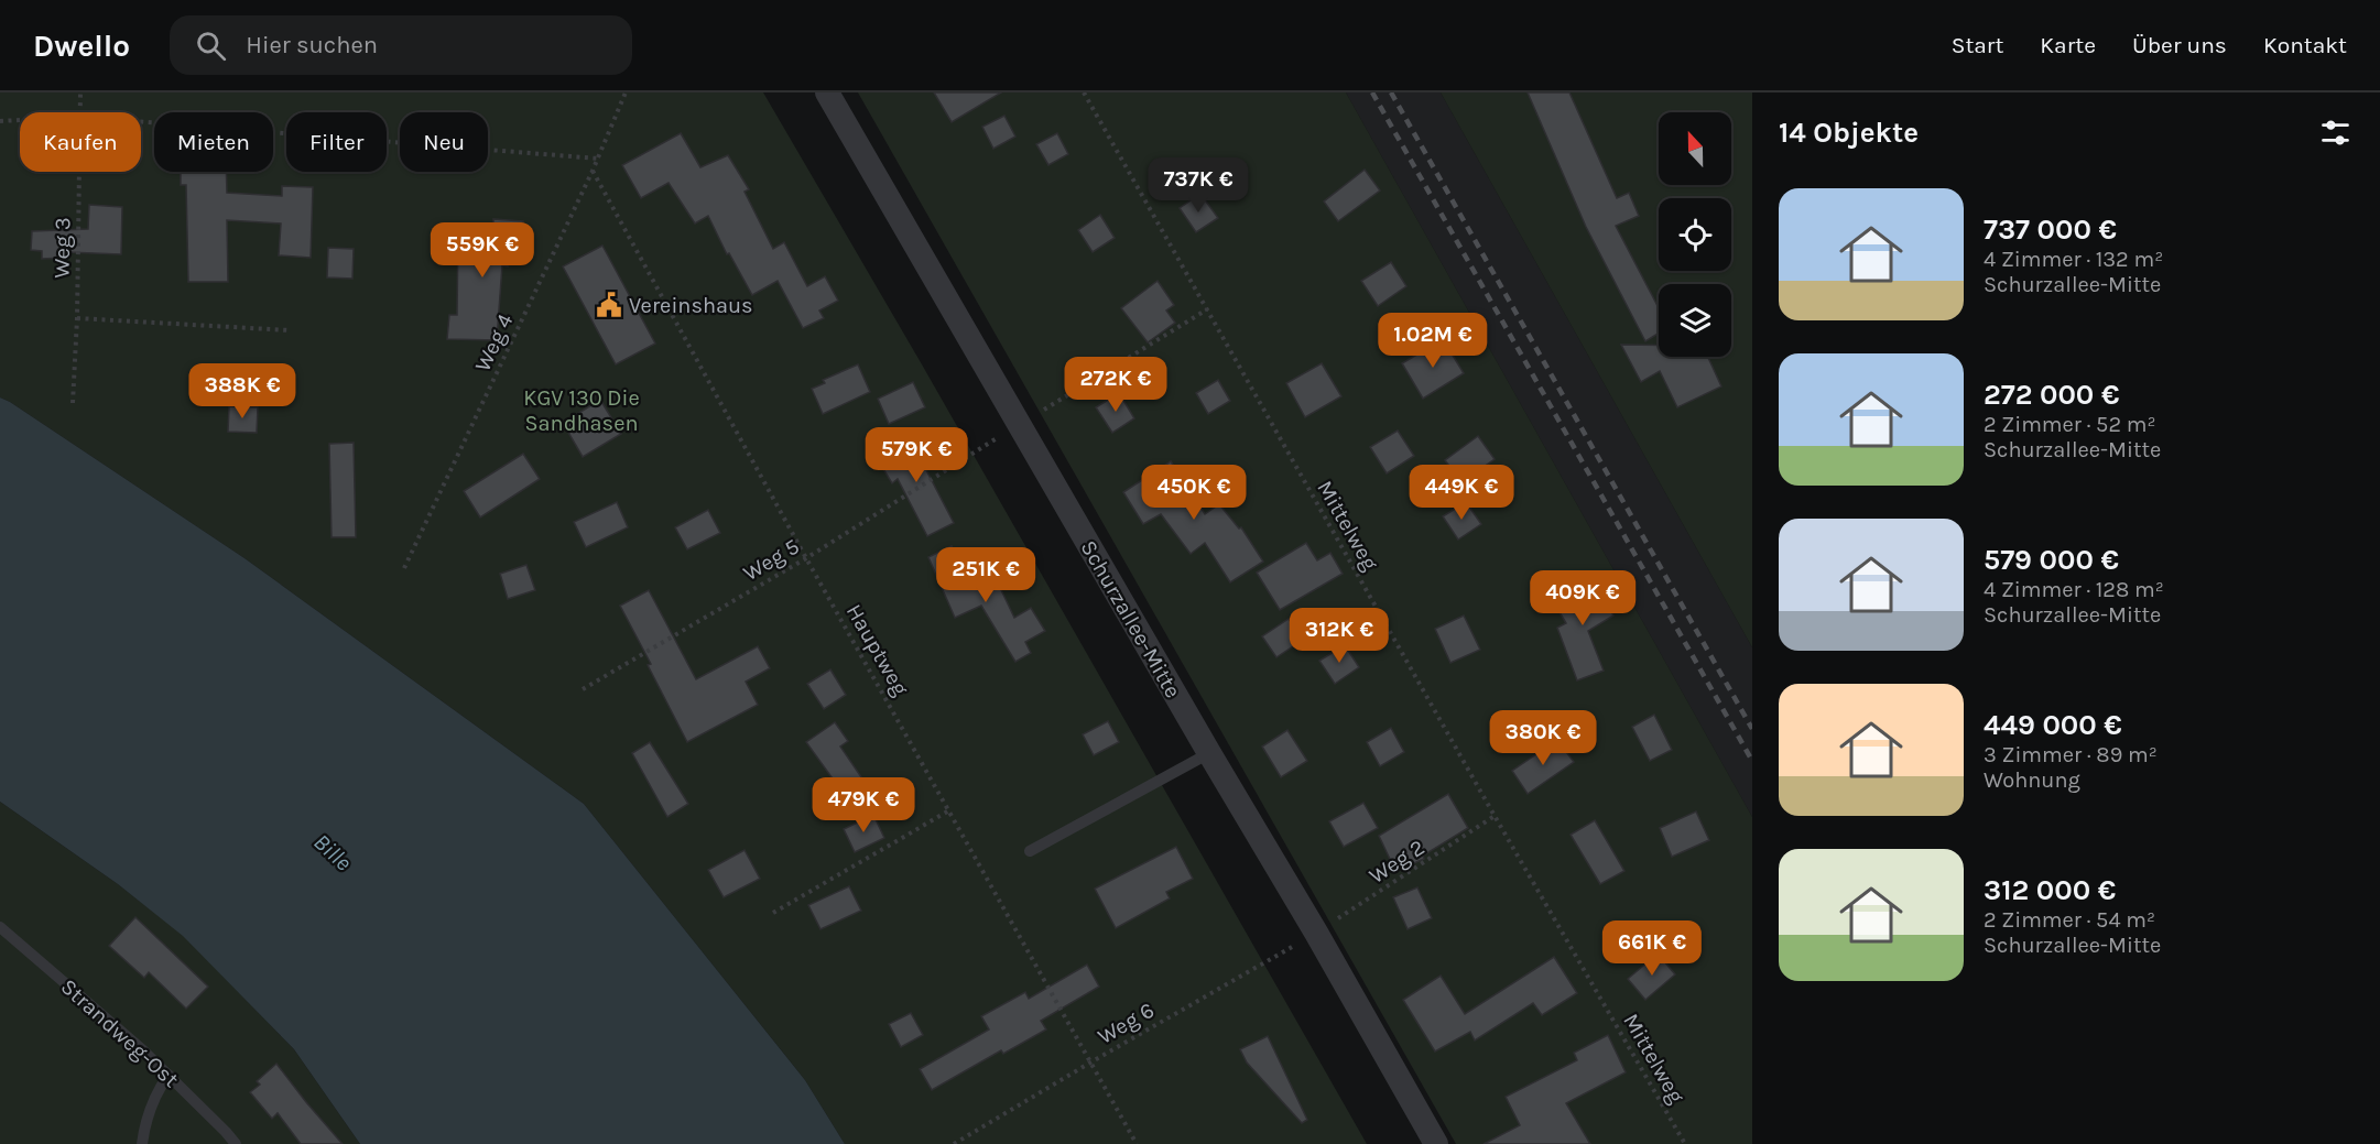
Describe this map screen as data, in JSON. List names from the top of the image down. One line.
{"streets":{"street":["Schurzallee-Mitte"],"lane":["Strandweg-Ost"],"path":["Weg 3","Weg 4","Mittelweg","Weg 5","Hauptweg","Weg 2","Weg 6"]},"crossings":[["Weg 4","Hauptweg"],["Mittelweg","Weg 2"],["Weg 5","Hauptweg"],["Schurzallee-Mitte","Weg 2"],["Schurzallee-Mitte","Weg 6"],["Hauptweg","Weg 6"],["Weg 2","Weg 6"]],"water":["Bille"],"parks":["KGV 130 Die Sandhasen"],"places":{"public building":["Vereinshaus"]},"north":"top","page":{"header":"Dwello","search":"Hier suchen","nav":["Start","Karte","Über uns","Kontakt"],"heading":"14 Objekte","chip":["Kaufen","Mieten","Filter","Neu"],"price":["737K €","559K €","1.02M €","272K €","388K €","579K €","450K €","449K €","251K €","409K €","312K €","380K €","479K €","661K €"],"list":[{"name":"737 000 €","note":"4 Zimmer · 132 m² · Schurzallee-Mitte"},{"name":"272 000 €","note":"2 Zimmer · 52 m² · Schurzallee-Mitte"},{"name":"579 000 €","note":"4 Zimmer · 128 m² · Schurzallee-Mitte"},{"name":"449 000 €","note":"3 Zimmer · 89 m² · Wohnung"},{"name":"312 000 €","note":"2 Zimmer · 54 m² · Schurzallee-Mitte"}]}}
